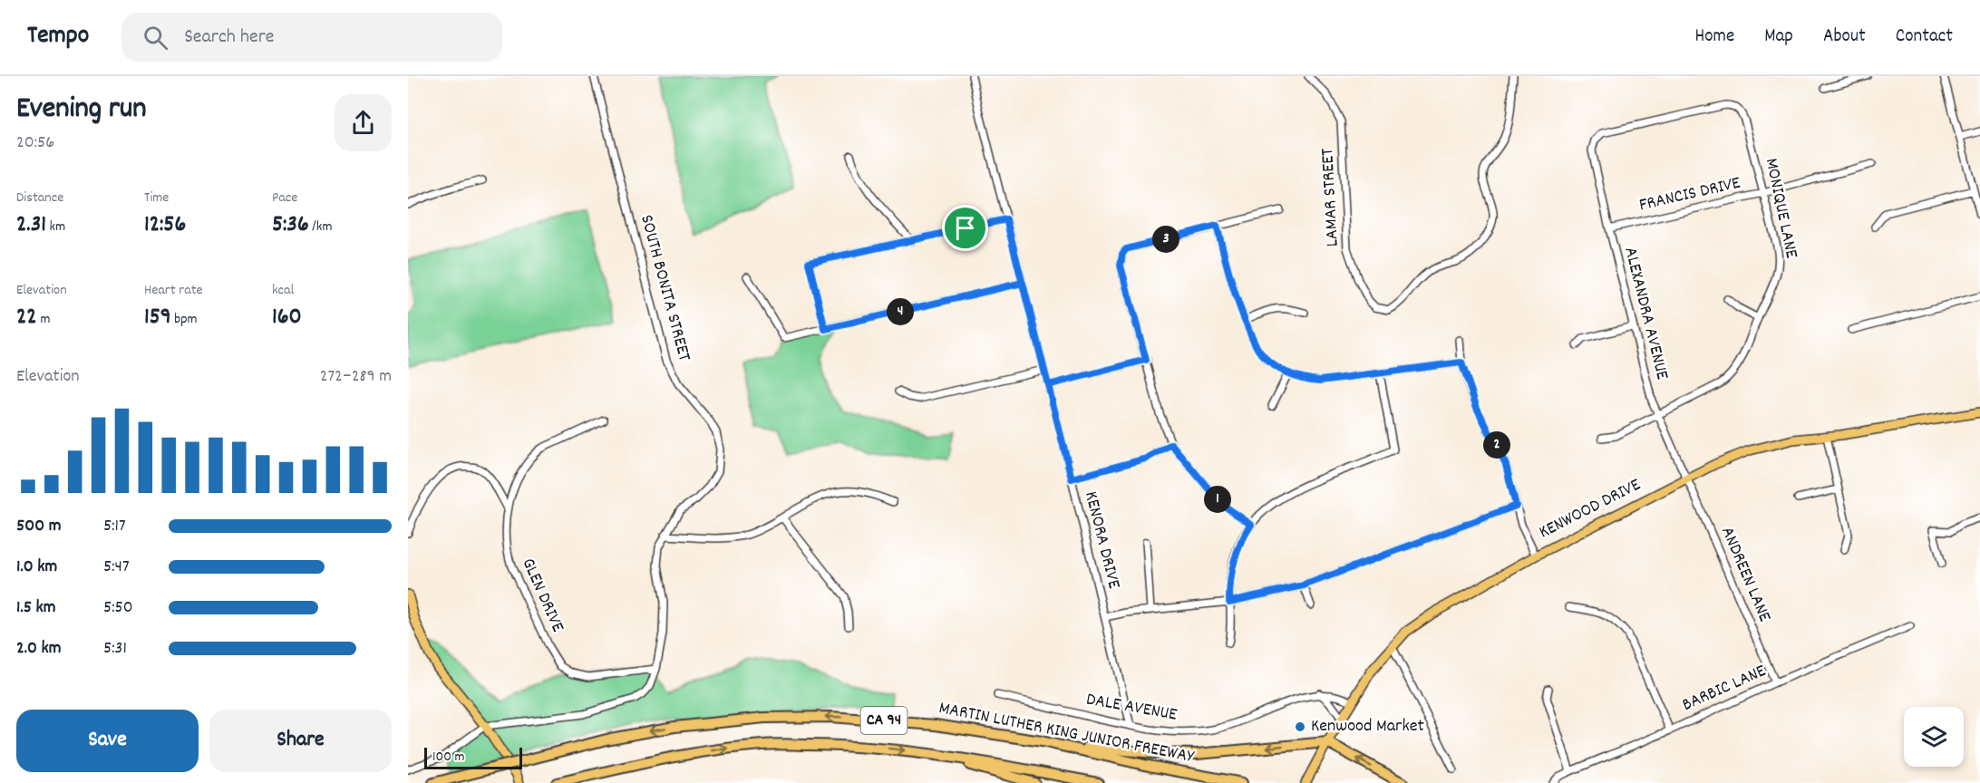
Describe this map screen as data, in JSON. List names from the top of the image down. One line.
{"streets":{"highway":["CA 94","MARTIN LUTHER KING JUNIOR FREEWAY"],"main road":["KENWOOD DRIVE"],"street":["FRANCIS DRIVE","LAMAR STREET","MONIQUE LANE","SOUTH BONITA STREET","ALEXANDRA AVENUE","KENORA DRIVE","ANDREEN LANE","GLEN DRIVE","BARBIC LANE","DALE AVENUE"]},"crossings":[["FRANCIS DRIVE","MONIQUE LANE"],["FRANCIS DRIVE","ALEXANDRA AVENUE"],["MONIQUE LANE","ALEXANDRA AVENUE"],["SOUTH BONITA STREET","GLEN DRIVE"],["ALEXANDRA AVENUE","KENWOOD DRIVE"],["ALEXANDRA AVENUE","ANDREEN LANE"],["KENWOOD DRIVE","ANDREEN LANE"],["KENWOOD DRIVE","DALE AVENUE"],["KENORA DRIVE","DALE AVENUE"],["ANDREEN LANE","BARBIC LANE"]],"places":["Kenwood Market"],"scale_bar":"100 m","page":{"header":"Tempo","search":"Search here","nav":["Home","Map","About","Contact"],"heading":["Evening run","20:56"],"stats":[["Distance","2.31 km"],["Time","12:56"],["Pace","5:36 /km"],["Elevation","22 m"],["Heart rate","159 bpm"],["kcal","160"]],"pins":["3","4","2","1"],"chart":["Elevation","272–289 m"],"list":[{"name":"500 m","note":"5:17"},{"name":"1.0 km","note":"5:47"},{"name":"1.5 km","note":"5:50"},{"name":"2.0 km","note":"5:31"}],"buttons":["Save","Share"],"scale":"100 m"}}
